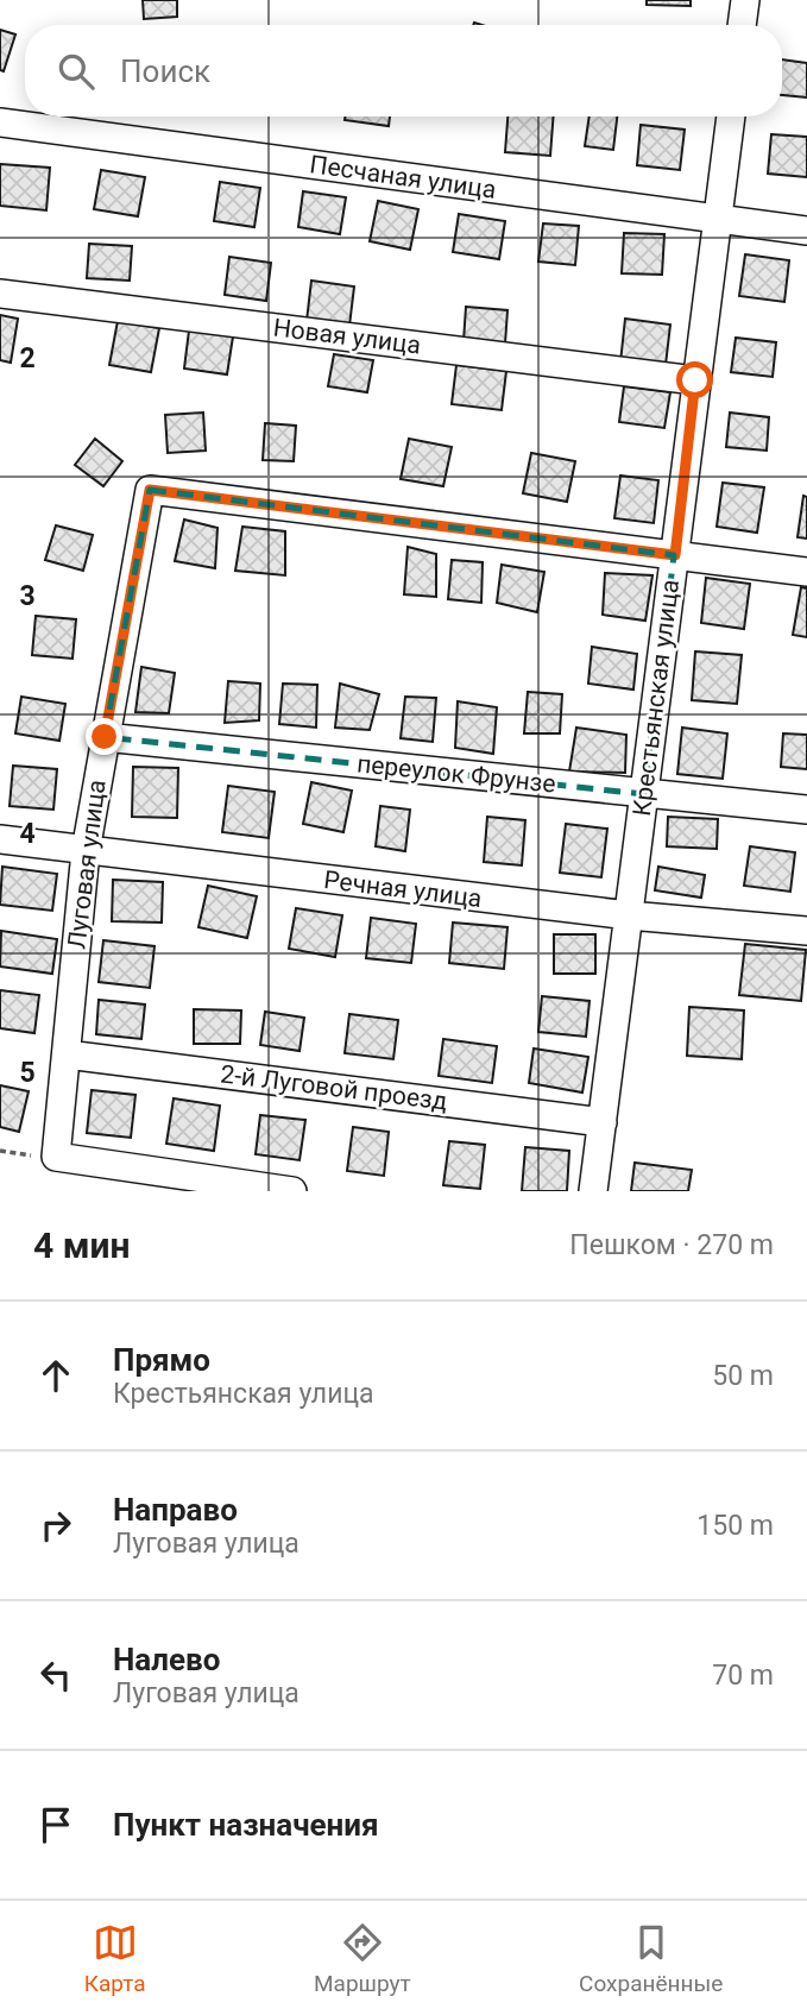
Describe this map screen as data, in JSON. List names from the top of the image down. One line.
{"streets":{"street":["Песчаная улица","Новая улица","Крестьянская улица","переулок Фрунзе","Луговая улица","Речная улица","2-й Луговой проезд"]},"crossings":[["Песчаная улица","Крестьянская улица"],["Новая улица","Крестьянская улица"],["Крестьянская улица","переулок Фрунзе"],["Крестьянская улица","Луговая улица"],["Крестьянская улица","Речная улица"],["Крестьянская улица","2-й Луговой проезд"],["переулок Фрунзе","Луговая улица"],["Луговая улица","Речная улица"],["Луговая улица","2-й Луговой проезд"]],"page":{"search":"Поиск","heading":["4 мин","Пешком · 270 m"],"list":[["Прямо","Крестьянская улица","50 m"],["Направо","Луговая улица","150 m"],["Налево","Луговая улица","70 m"],"Пункт назначения"],"nav":["Карта","Маршрут","Сохранённые"]},"grid":{"rows":["2","3","4","5"]}}
